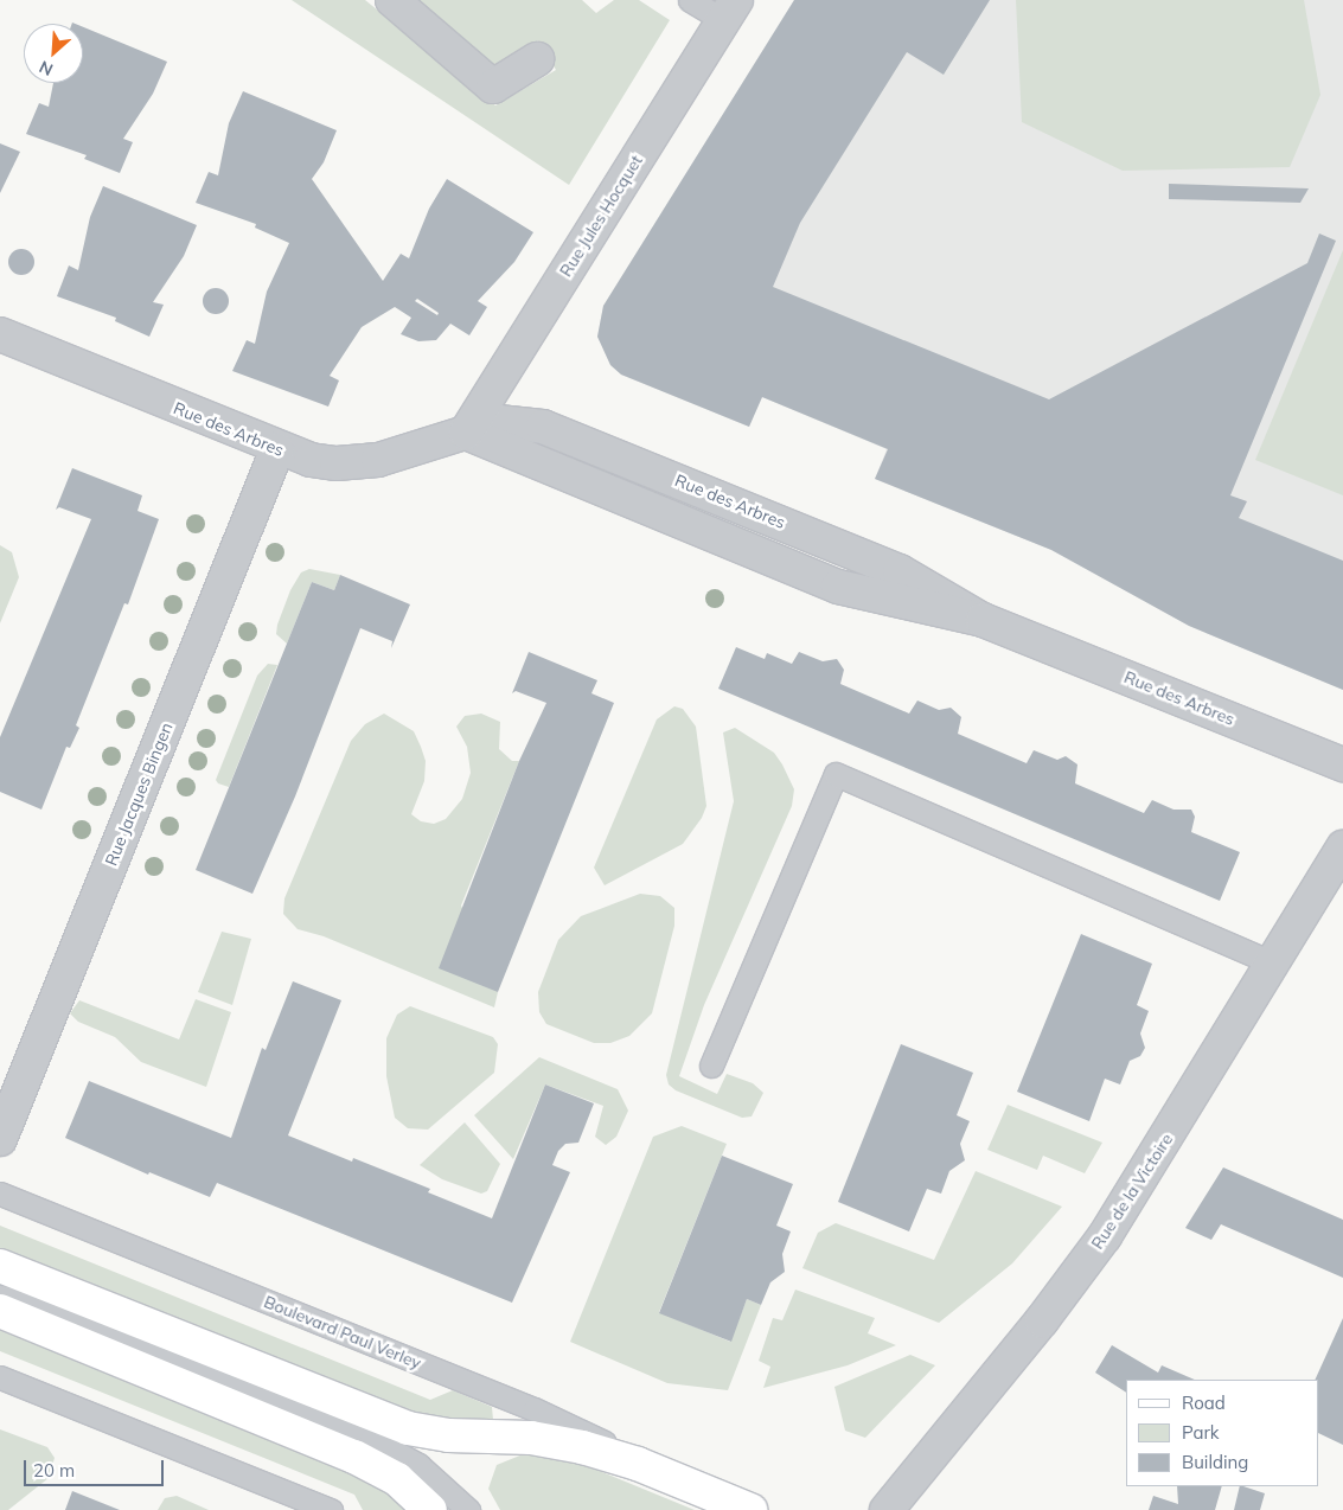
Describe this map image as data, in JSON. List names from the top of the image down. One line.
{"streets":{"main road":["Boulevard Paul Verley"],"street":["Rue Jules Hocquet","Rue des Arbres","Rue Jacques Bingen","Rue de la Victoire"]},"crossings":[["Rue Jules Hocquet","Rue des Arbres"],["Rue des Arbres","Rue Jacques Bingen"]],"legend":["Road","Park","Building"],"scale_bar":"20 m","north":"bottom left"}
